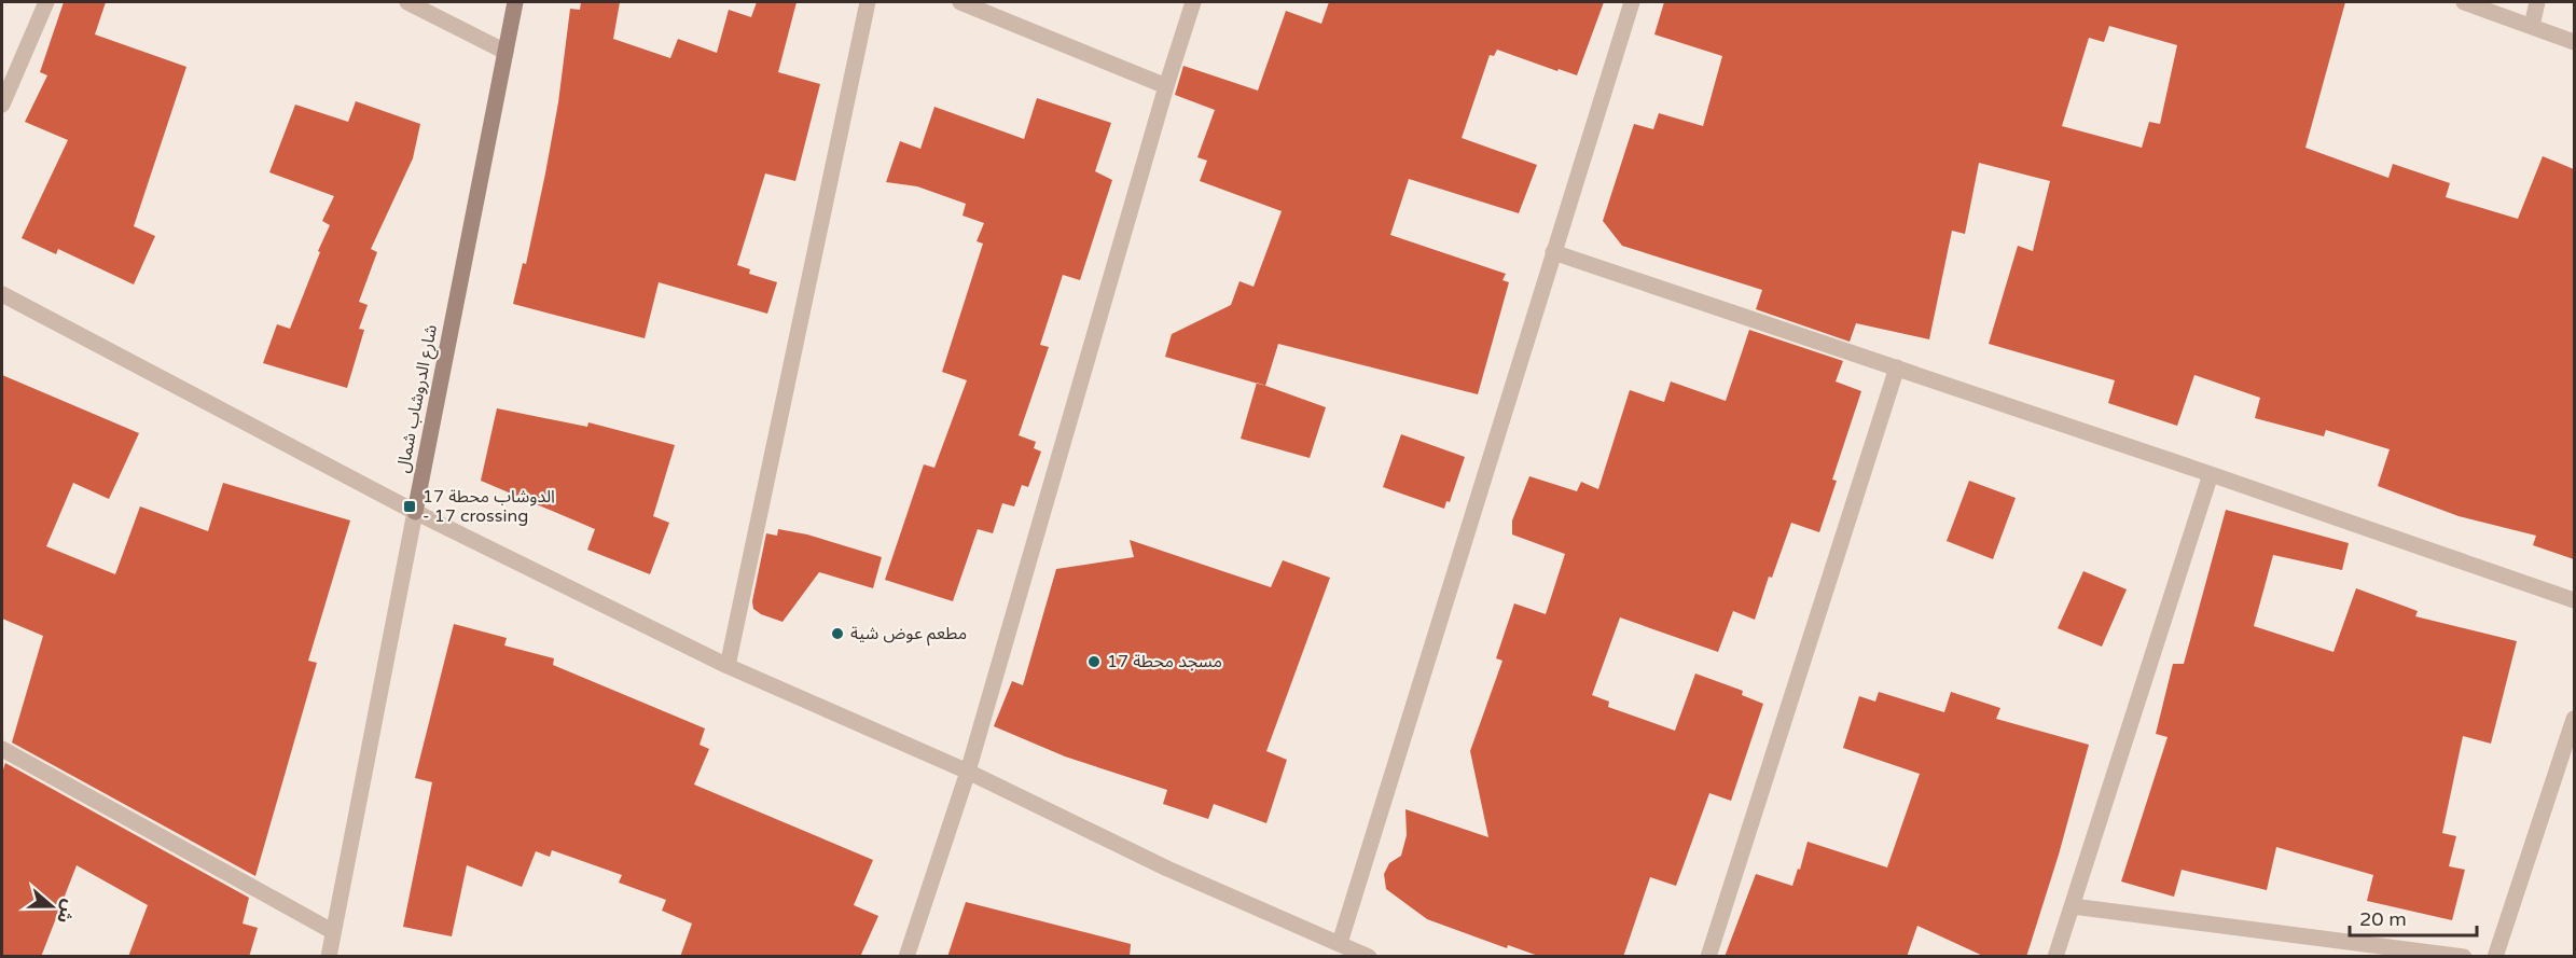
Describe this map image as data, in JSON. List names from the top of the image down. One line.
{"streets":{"street":["شارع الدروشاب شمال"]},"places":{"transit":["الدوشاب محطة 17 - 17 crossing"],"other":["مطعم عوض شية","مسجد محطة 17"]},"scale_bar":"20 m","north":"right"}
